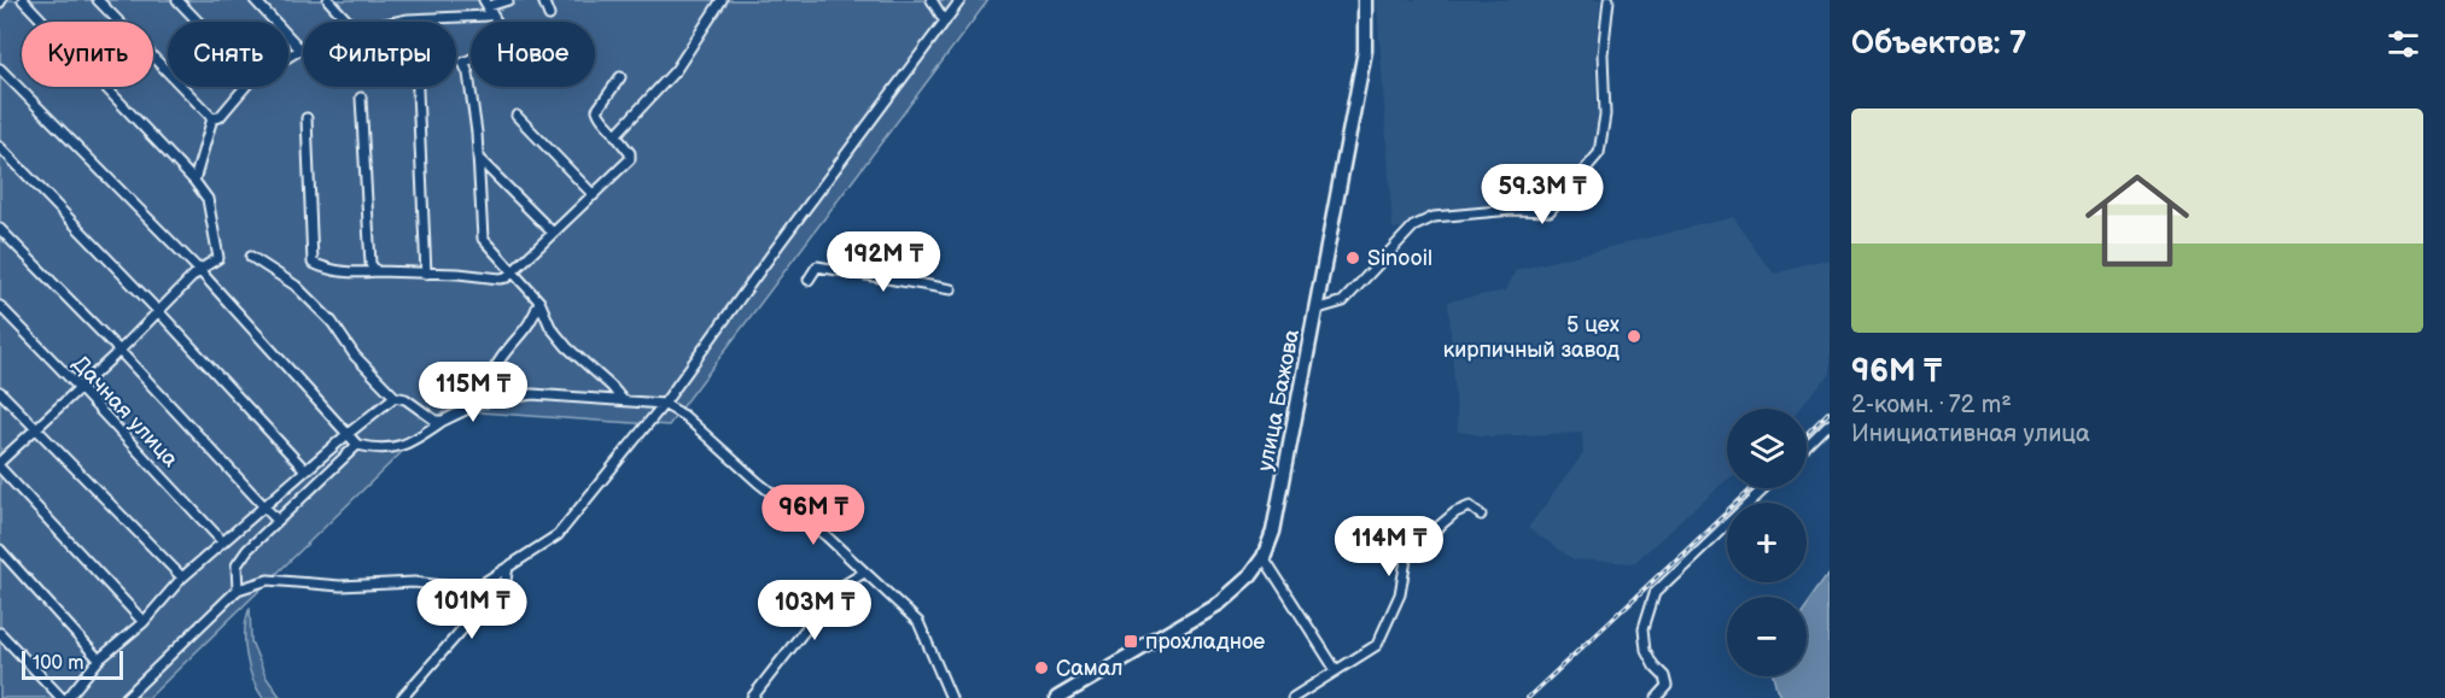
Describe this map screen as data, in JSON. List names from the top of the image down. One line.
{"streets":{"highway":["улица Бажова"],"street":["Дачная улица"]},"places":{"other":["Sinooil","5 цех кирпичный завод","Самал"],"transit":["прохладное"]},"scale_bar":"100 m","page":{"heading":"Объектов: 7","chip":["Купить","Снять","Фильтры","Новое"],"list":[{"name":"96M ₸","note":"2-комн. · 72 m² · Инициативная улица"}],"price":["59.3M ₸","192M ₸","115M ₸","96M ₸","114M ₸","101M ₸","103M ₸"],"map_buttons":["+","−"],"scale":"100 m"}}
